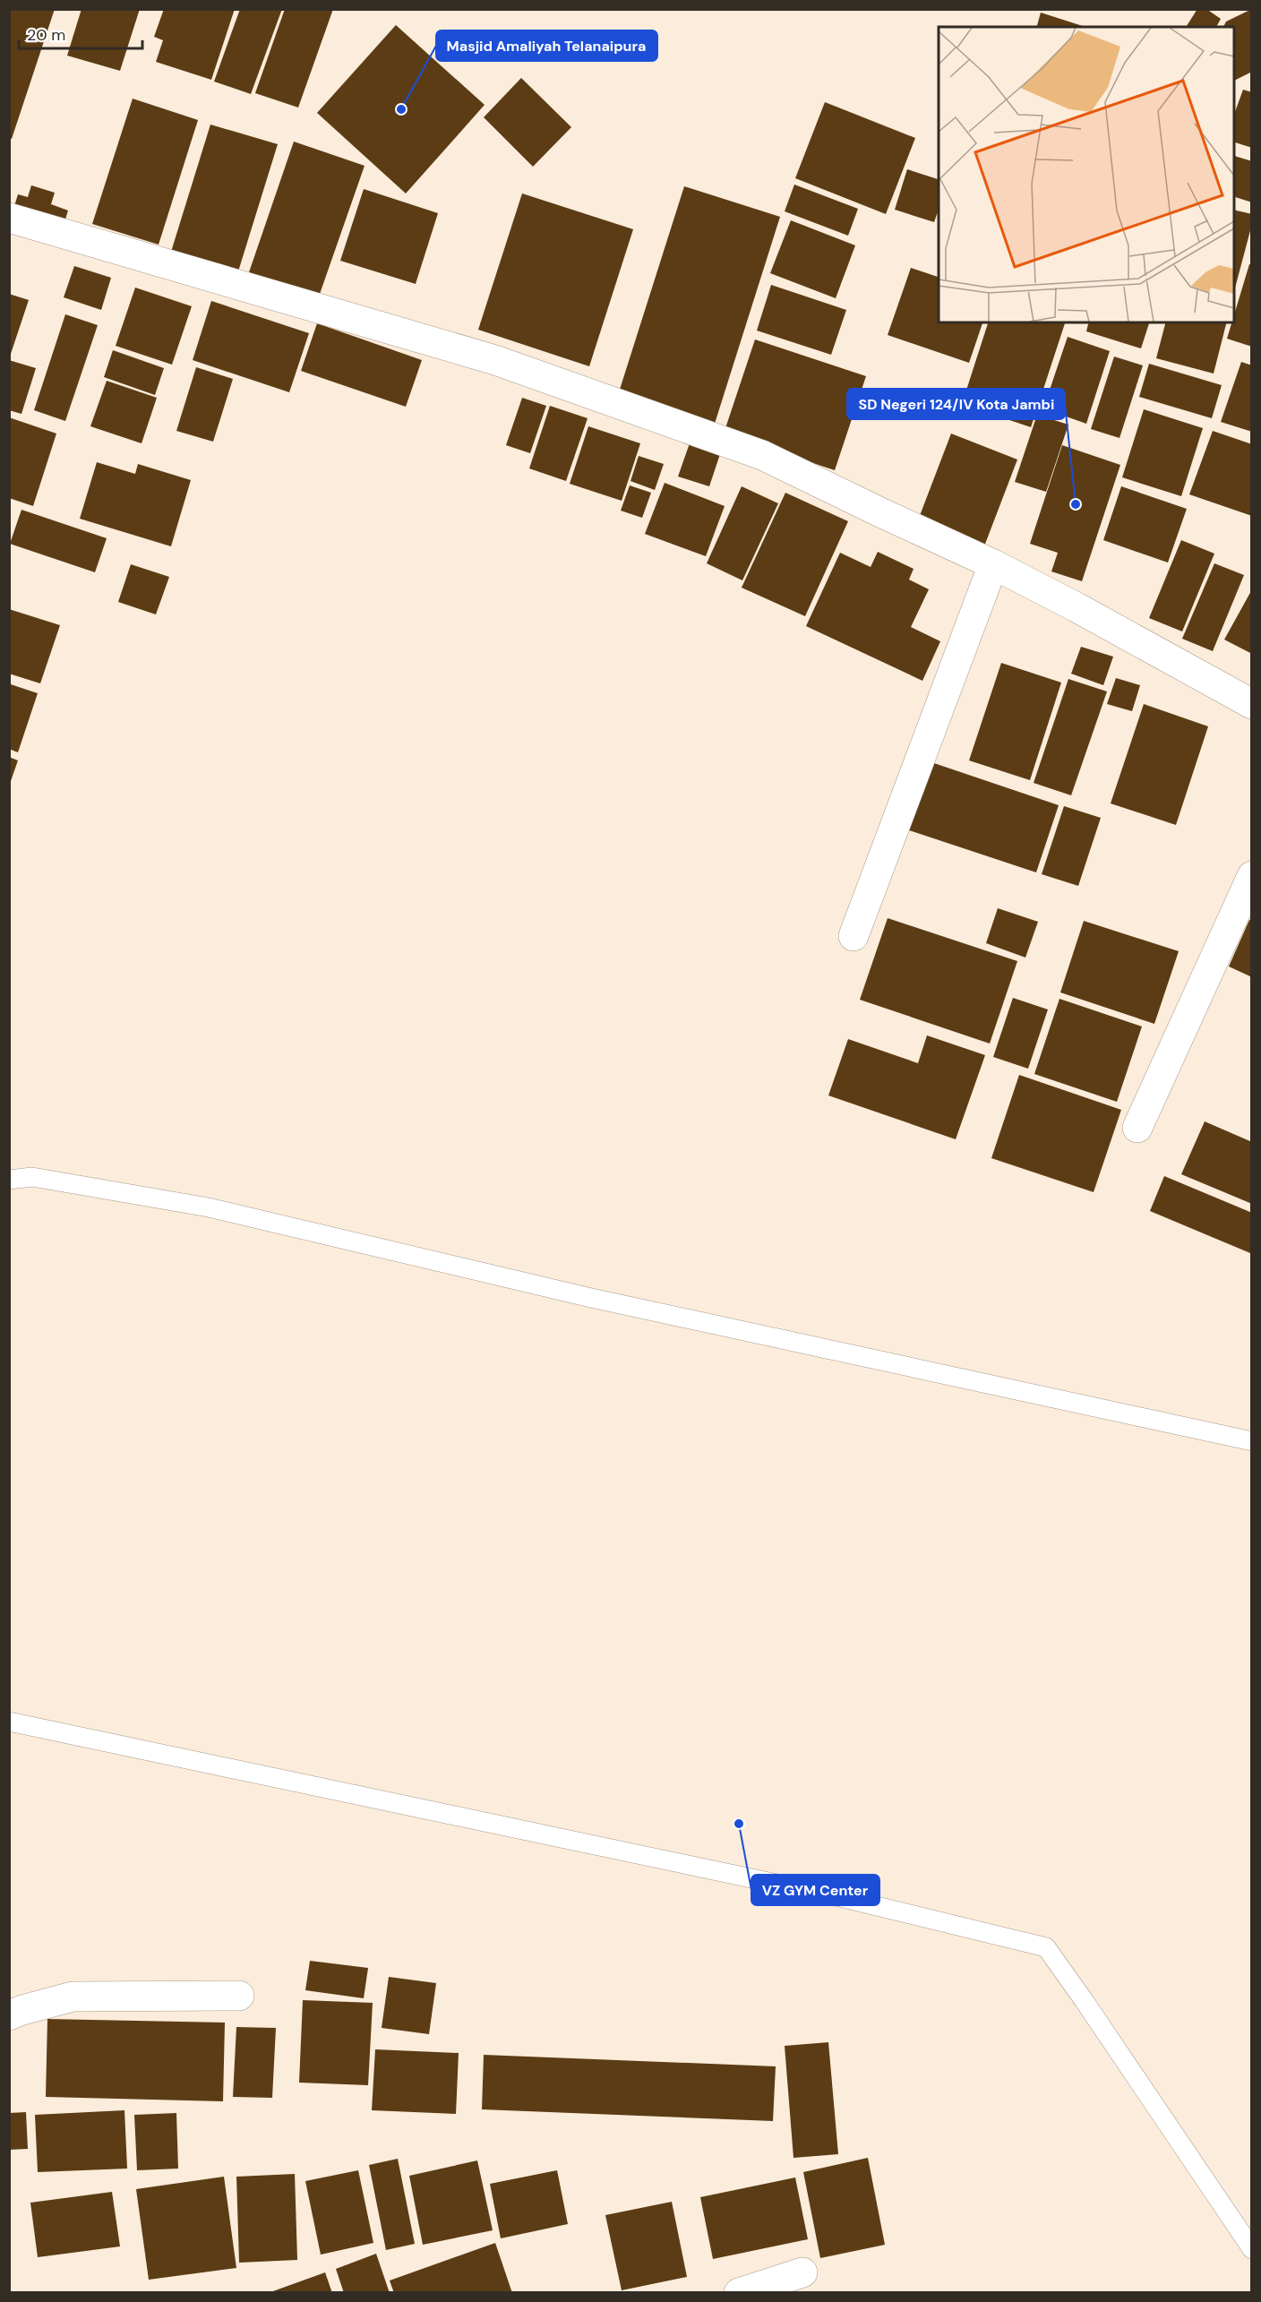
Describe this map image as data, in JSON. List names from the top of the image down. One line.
{"places":["Masjid Amaliyah Telanaipura","SD Negeri 124/IV Kota Jambi","VZ GYM Center"],"scale_bar":"20 m"}
